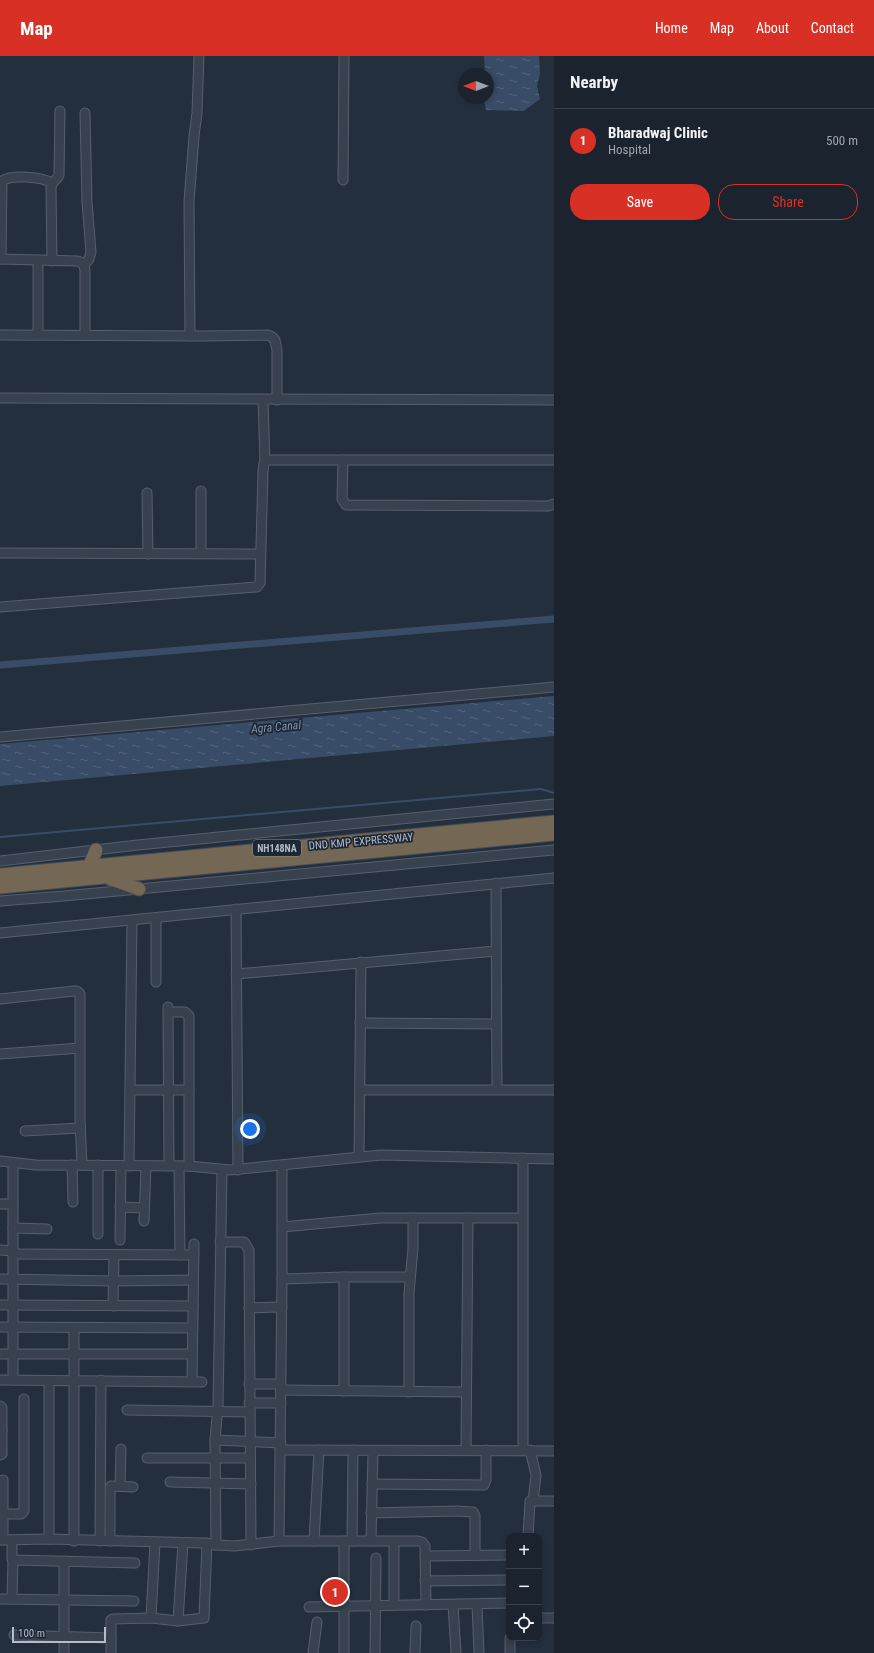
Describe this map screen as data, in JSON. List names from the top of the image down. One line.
{"streets":{"highway":["DND KMP EXPRESSWAY","NH148NA"]},"water":["Agra Canal"],"scale_bar":"100 m","north":"left","page":{"header":"Map","nav":["Home","Map","About","Contact"],"heading":"Nearby","list":[{"mark":"1","name":"Bharadwaj Clinic","note":"Hospital","value":"500 m"}],"buttons":["Save","Share"],"map_buttons":["+","−"],"pins":"1","scale":"100 m"}}
